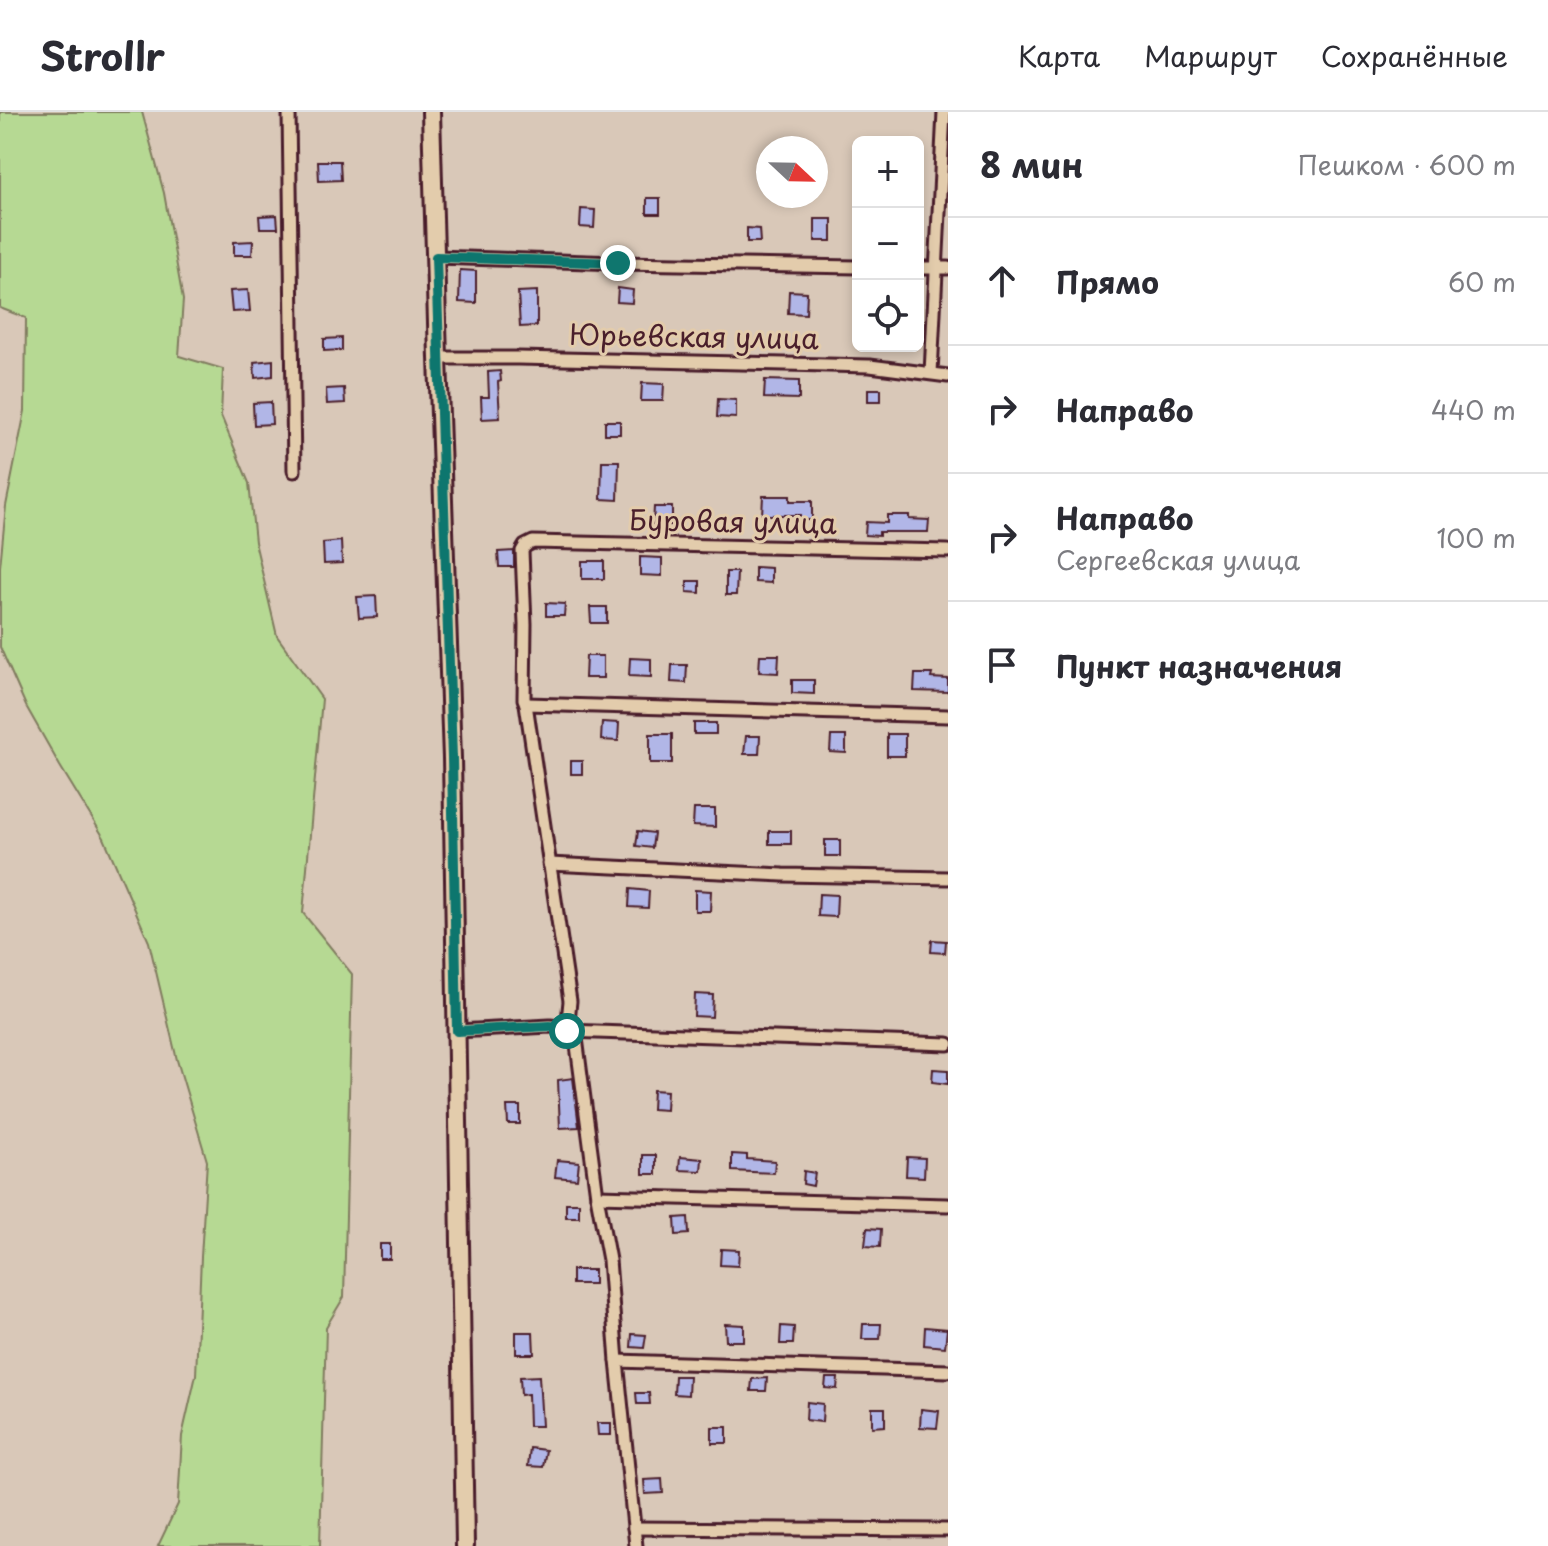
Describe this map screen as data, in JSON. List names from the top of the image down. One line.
{"streets":{"street":["Юрьевская улица","Буровая улица"]},"north":"right","page":{"header":"Strollr","nav":["Карта","Маршрут","Сохранённые"],"heading":["8 мин","Пешком · 600 m"],"map_buttons":["+","−"],"list":[["Прямо","60 m"],["Направо","440 m"],["Направо","Сергеевская улица","100 m"],"Пункт назначения"]}}
